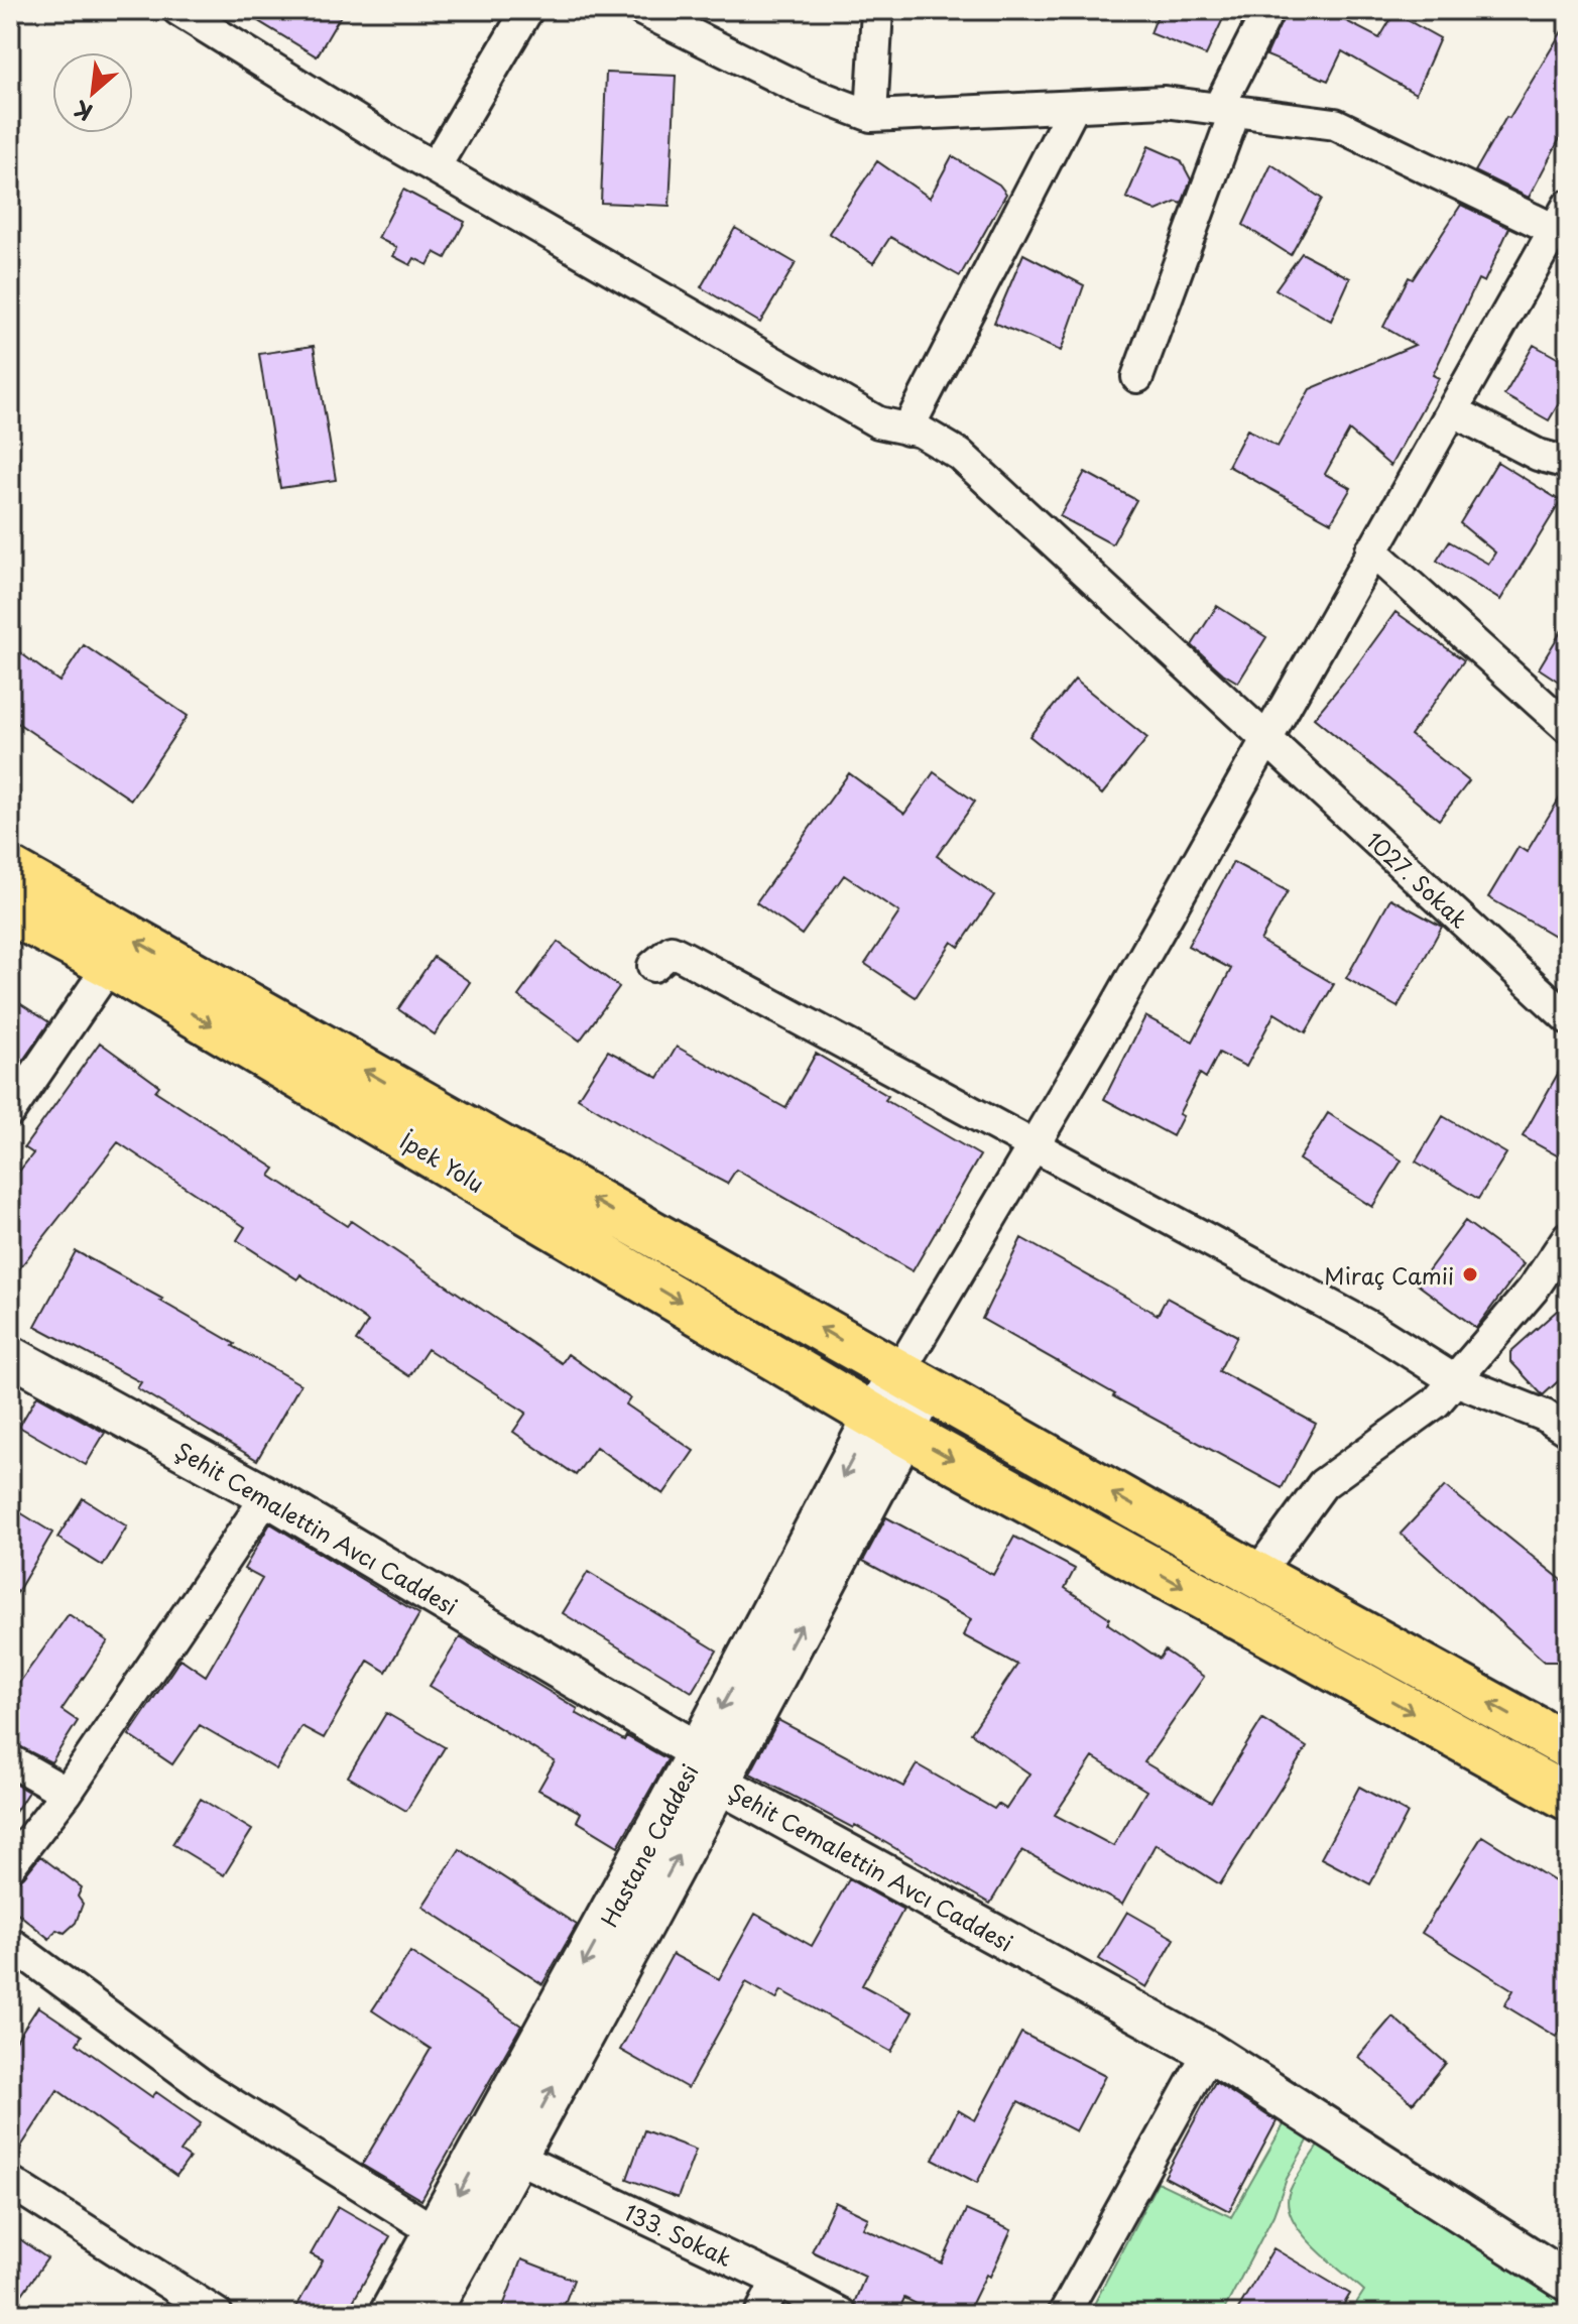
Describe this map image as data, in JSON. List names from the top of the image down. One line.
{"streets":{"highway":["İpek Yolu"],"main road":["Hastane Caddesi"],"street":["1027. Sokak","Şehit Cemalettin Avcı Caddesi","133. Sokak"]},"crossings":[["İpek Yolu","Hastane Caddesi"],["Şehit Cemalettin Avcı Caddesi","Hastane Caddesi"],["Hastane Caddesi","133. Sokak"]],"places":["Miraç Camii"],"north":"bottom left"}
